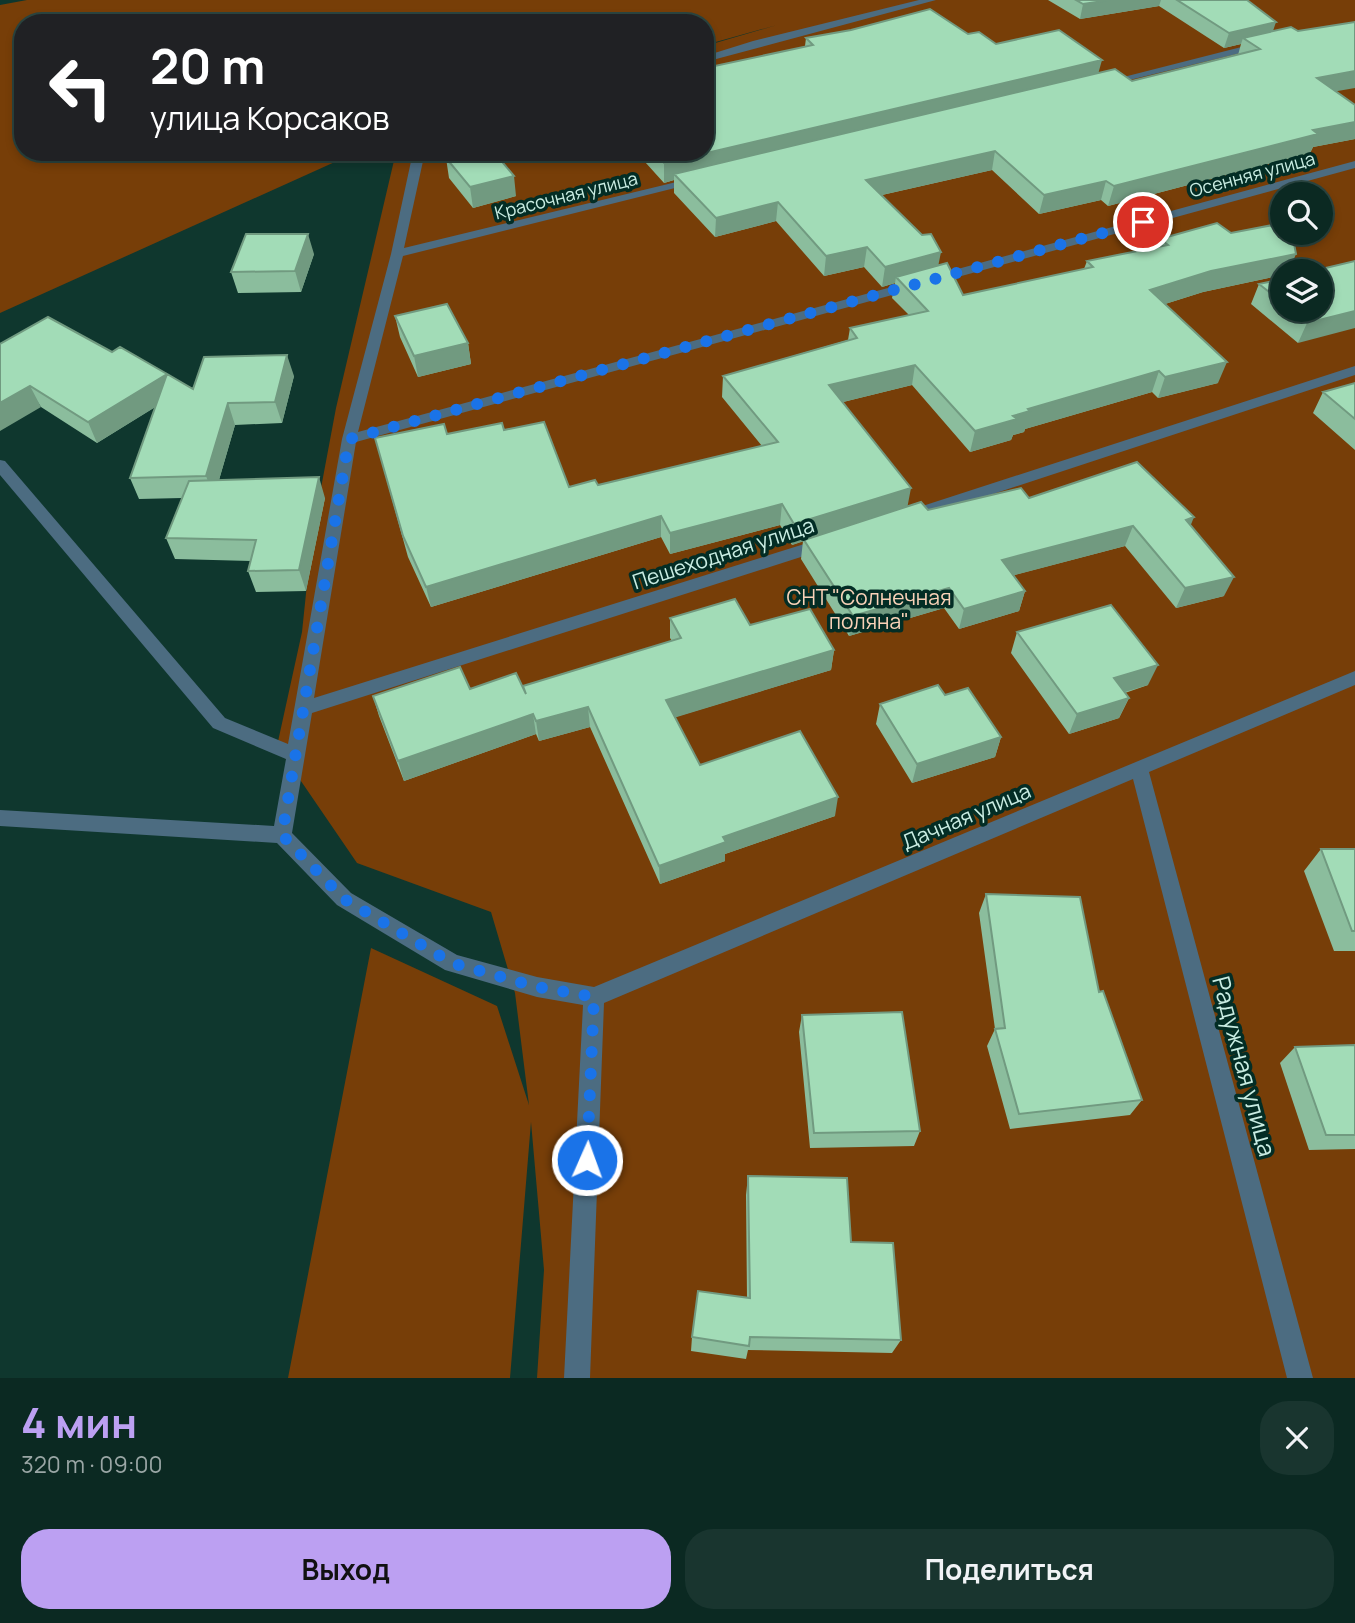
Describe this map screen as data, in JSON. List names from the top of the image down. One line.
{"streets":{"street":["Осенняя улица","Красочная улица","Пешеходная улица","Дачная улица","Радужная улица"]},"crossings":[["Дачная улица","Радужная улица"]],"parks":["СНТ \"Солнечная поляна\""],"page":{"turn":["20 m","улица Корсаков"],"heading":["4 мин","320 m · 09:00"],"buttons":["Выход","Поделиться"]}}
